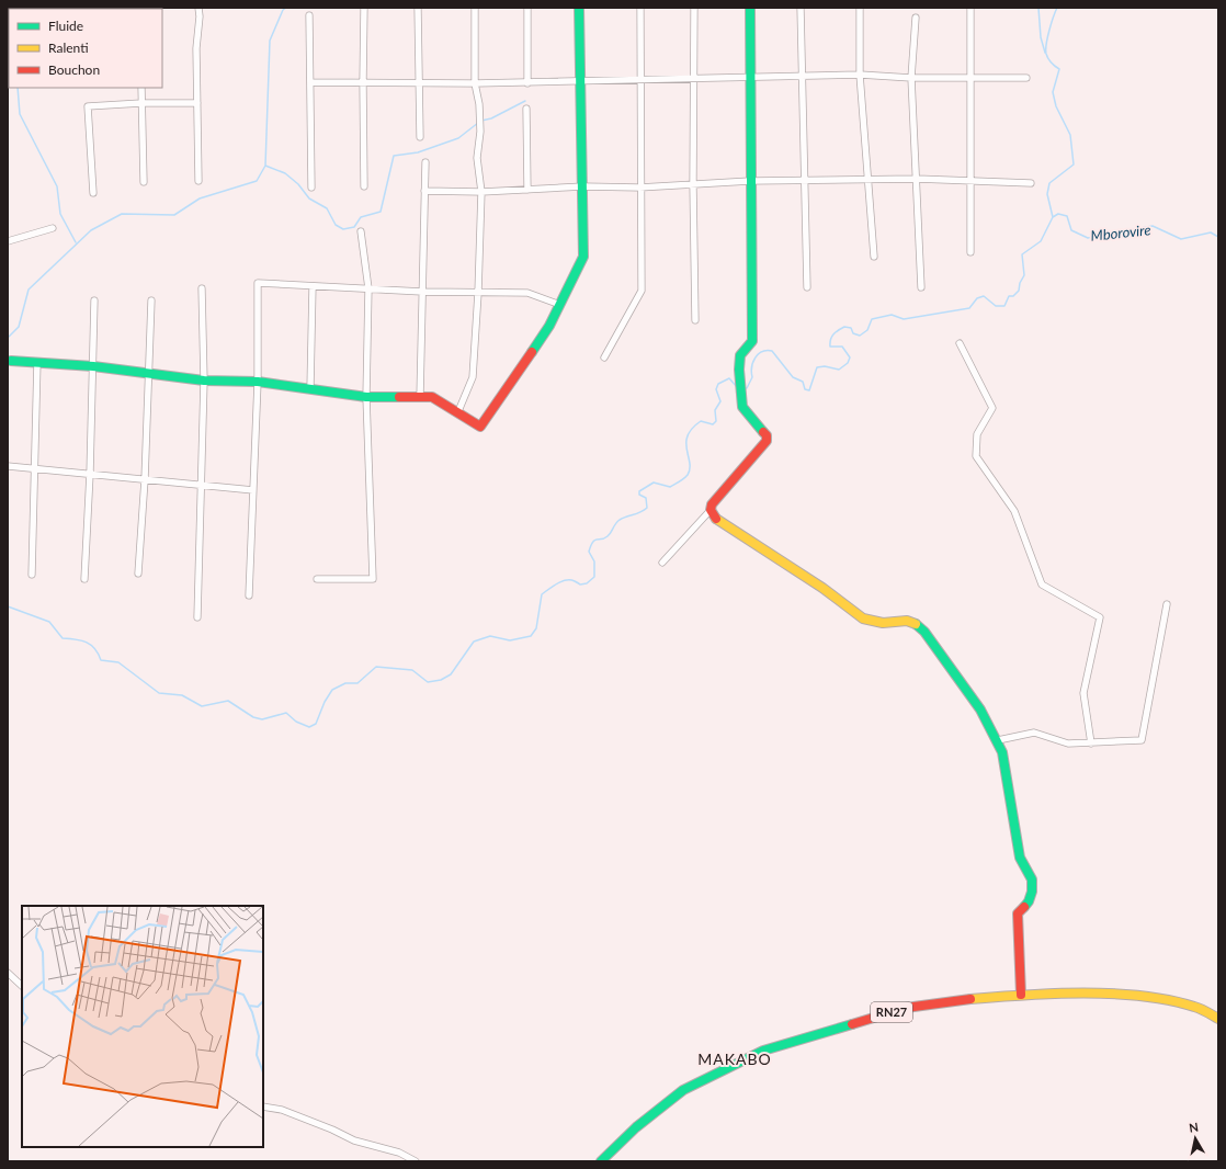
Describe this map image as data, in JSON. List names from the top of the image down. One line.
{"streets":{"street":["RN27"]},"districts":["MAKABO"],"water":["Mborovire"],"legend":["Fluide","Ralenti","Bouchon"],"north":"top"}
